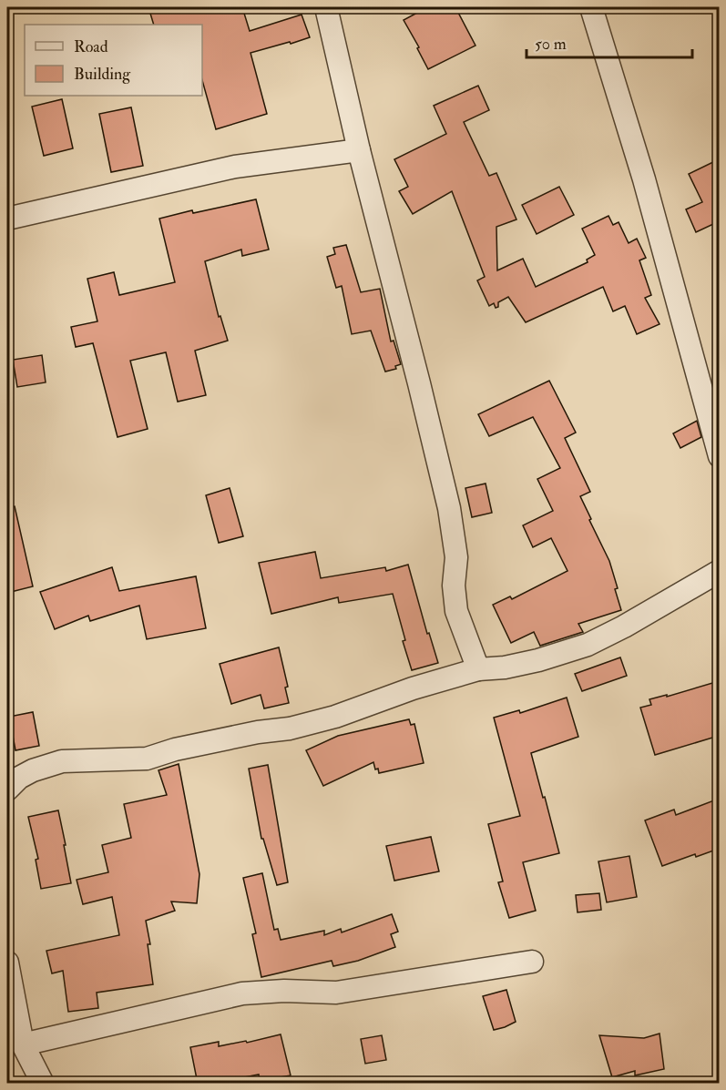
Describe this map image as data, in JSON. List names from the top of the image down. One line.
{"legend":["Road","Building"],"scale_bar":"50 m"}
